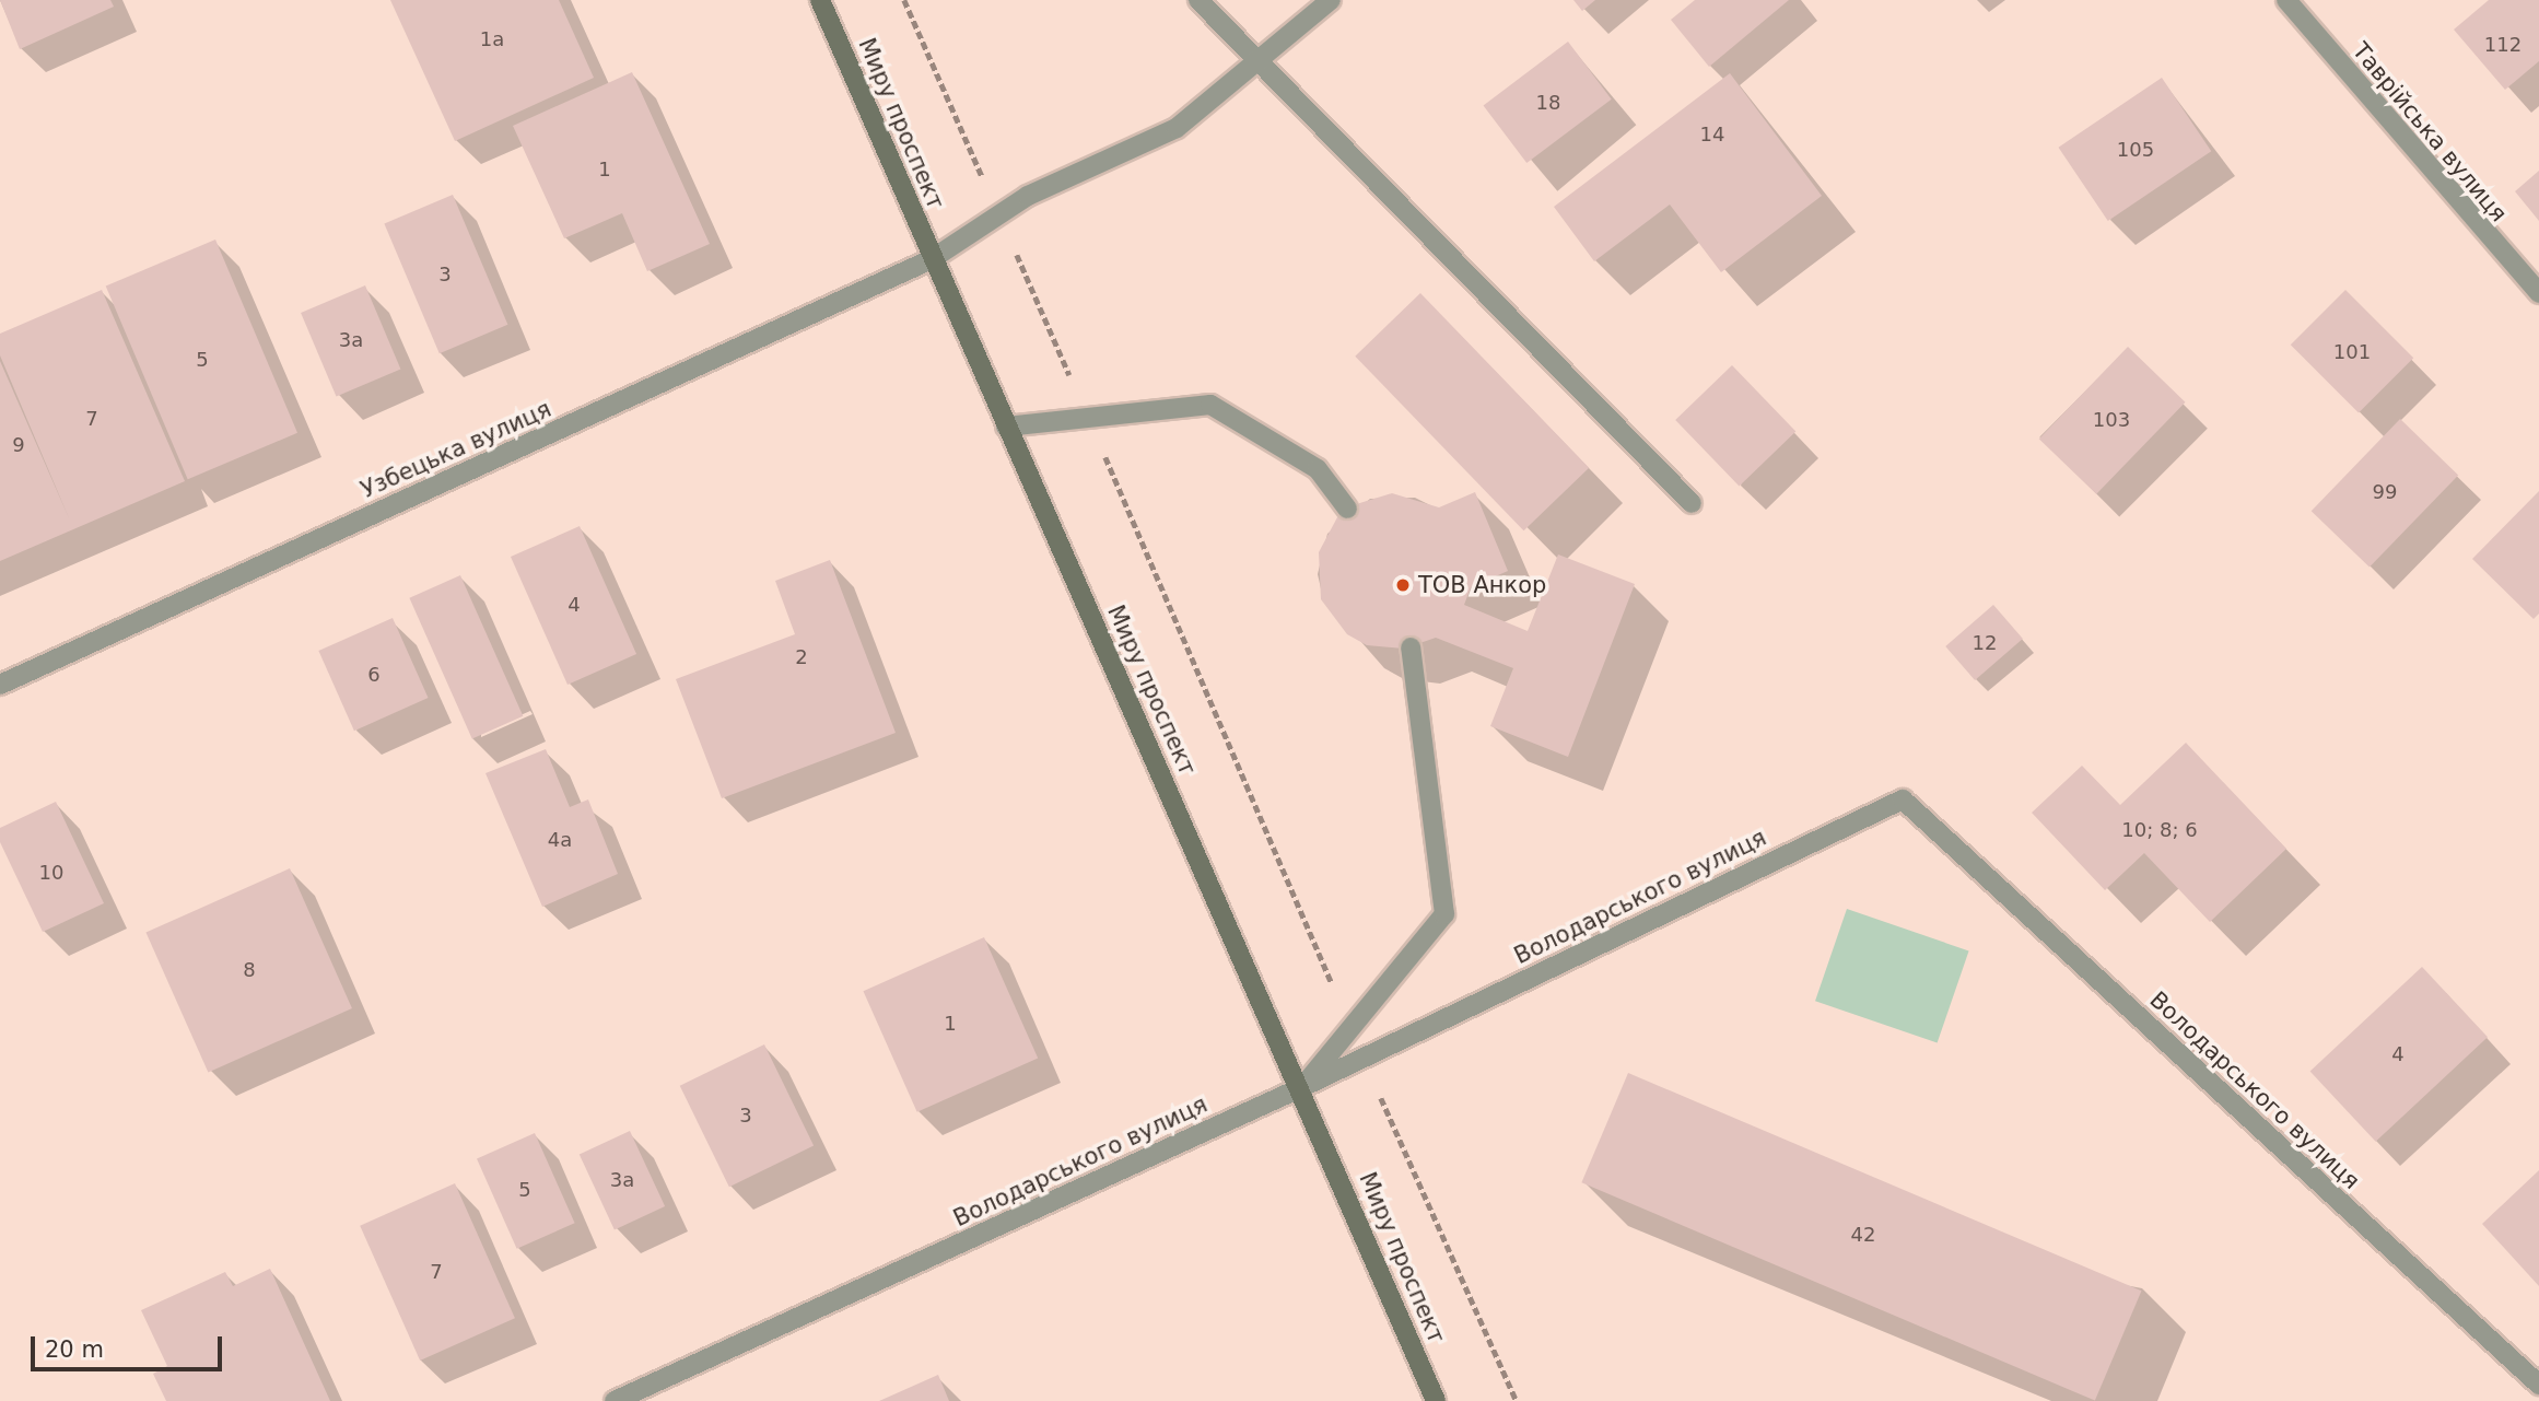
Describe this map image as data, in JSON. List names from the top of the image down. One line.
{"streets":{"main road":["Миру проспект"],"street":["Таврійська вулиця","Узбецька вулиця","Володарського вулиця"]},"crossings":[["Миру проспект","Узбецька вулиця"],["Миру проспект","Володарського вулиця"]],"places":["ТОВ Анкор"],"house_numbers":["1а","112","18","14","105","1","3","3а","101","5","7","103","9","99","4","12","2","6","10; 8; 6","4а","10","8","1","4","3","3а","5","42","7"],"scale_bar":"20 m"}
